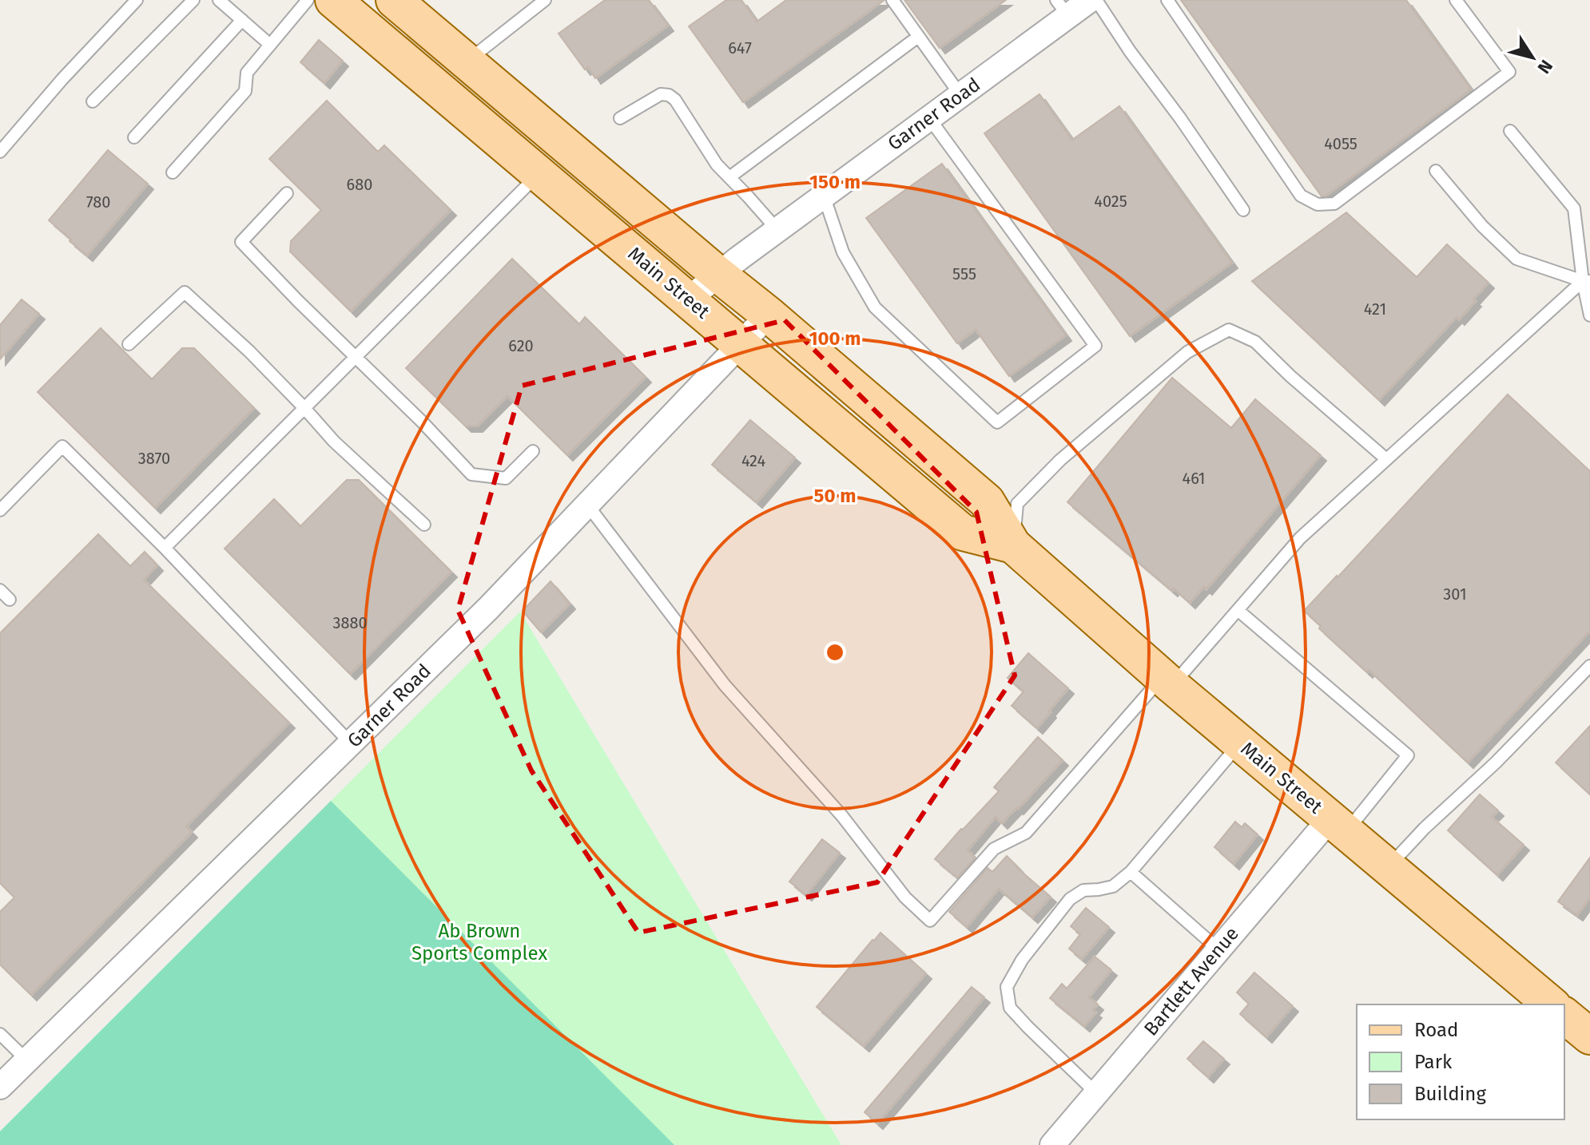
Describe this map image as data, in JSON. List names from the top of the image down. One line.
{"streets":{"main road":["Main Street"],"street":["Garner Road","Bartlett Avenue"]},"crossings":[["Garner Road","Main Street"],["Main Street","Bartlett Avenue"]],"parks":["Ab Brown Sports Complex"],"house_numbers":["647","4055","680","4025","780","555","421","620","3870","424","461","301","3880"],"legend":["Road","Park","Building"],"north":"bottom right","rings":["150 m","100 m","50 m"]}
